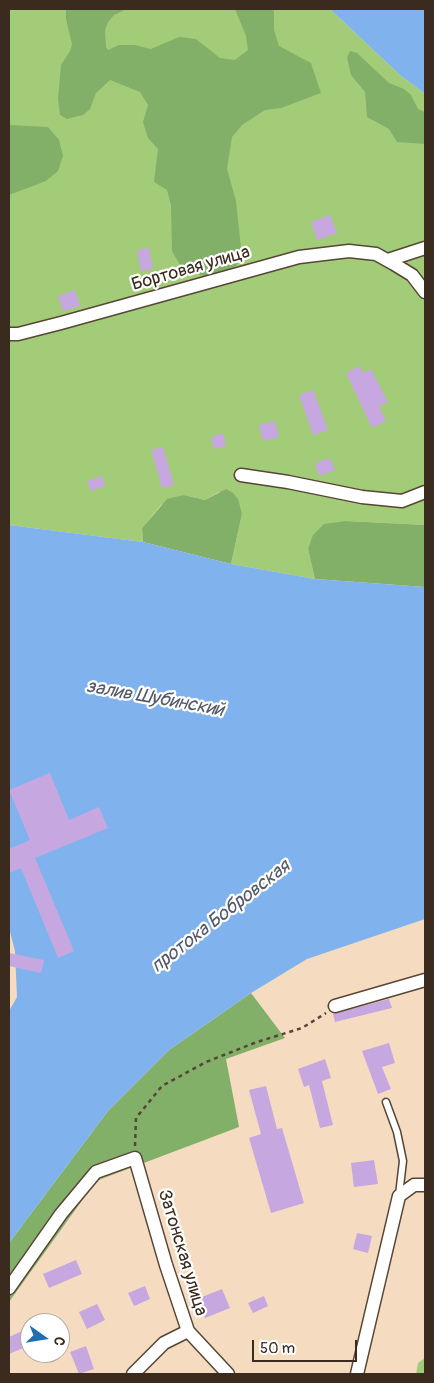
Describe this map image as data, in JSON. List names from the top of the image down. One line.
{"streets":{"street":["Бортовая улица","Затонская улица"]},"water":["залив Шубинский","протока Бобровская"],"scale_bar":"50 m","north":"right"}
